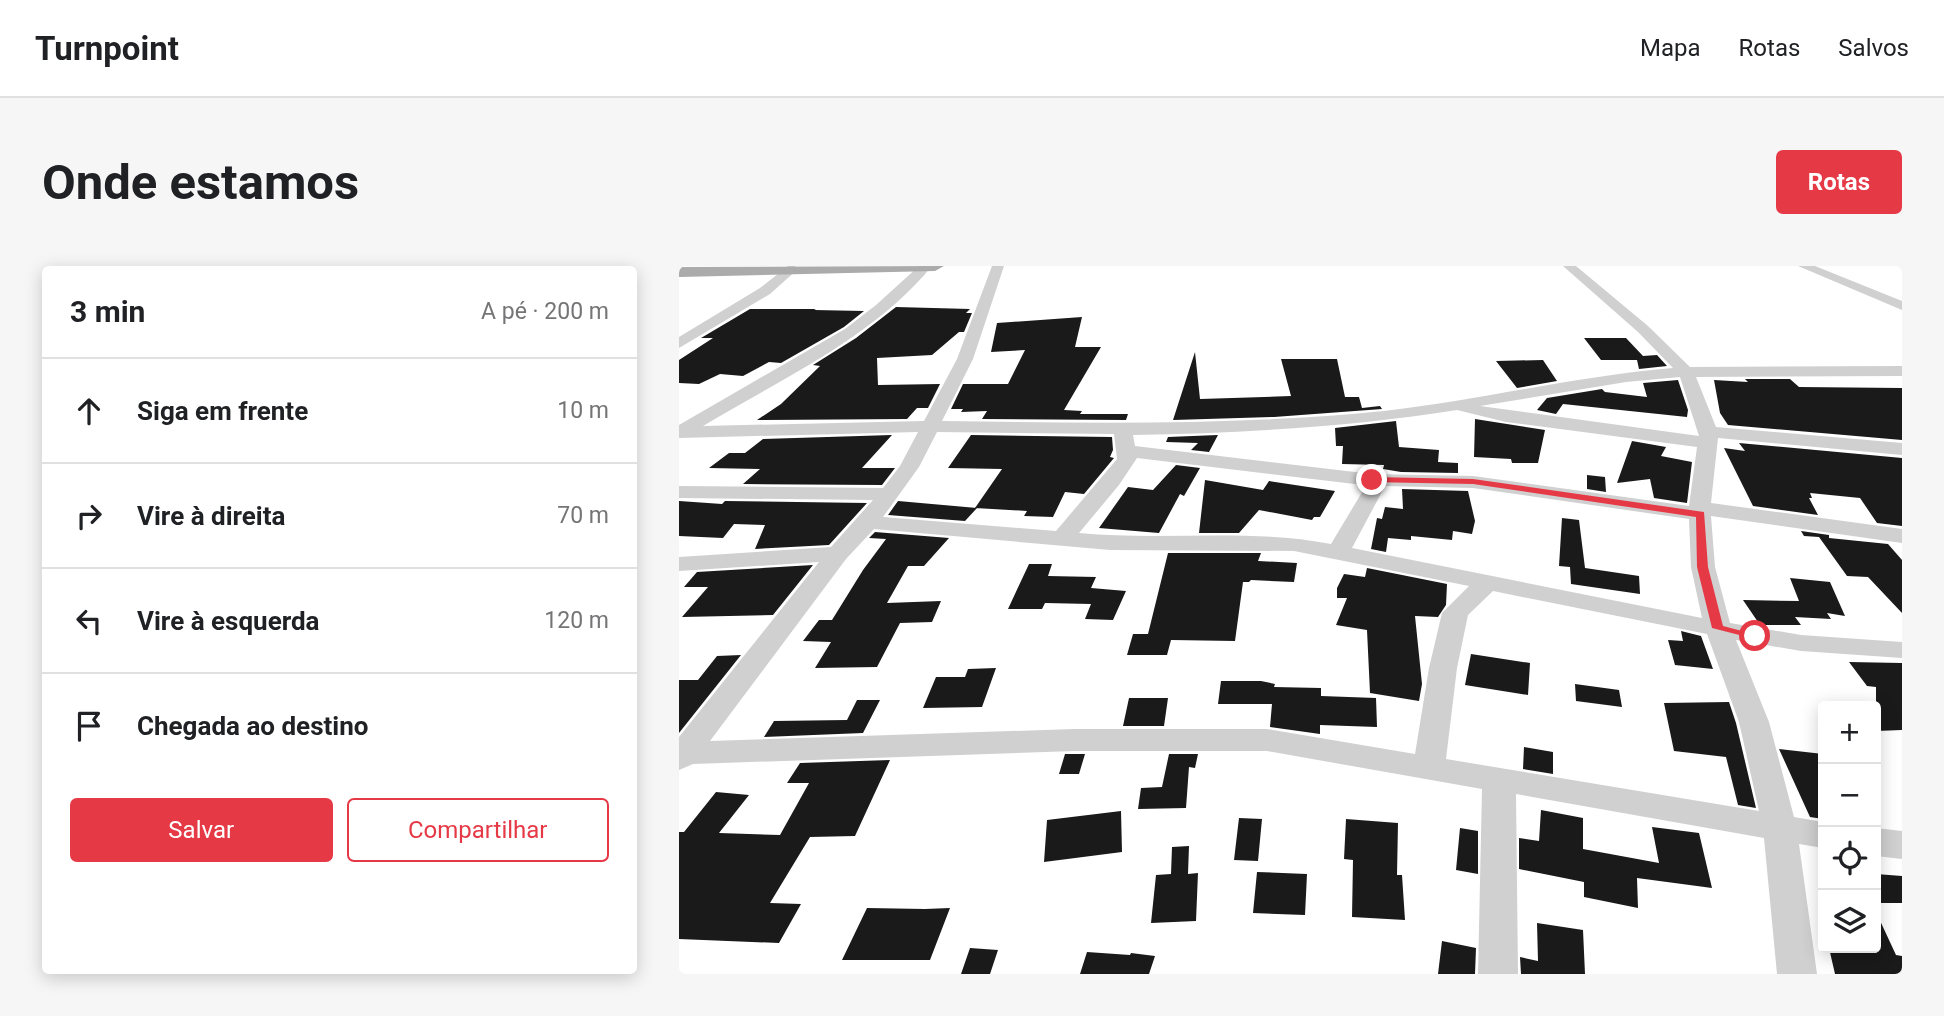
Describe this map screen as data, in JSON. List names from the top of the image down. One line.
{"page":{"header":"Turnpoint","nav":["Mapa","Rotas","Salvos"],"buttons":["Rotas",["Salvar","Compartilhar"]],"title":"Onde estamos","heading":["3 min","A pé · 200 m"],"list":[["Siga em frente","10 m"],["Vire à direita","70 m"],["Vire à esquerda","120 m"],"Chegada ao destino"],"map_buttons":["+","−"]}}
